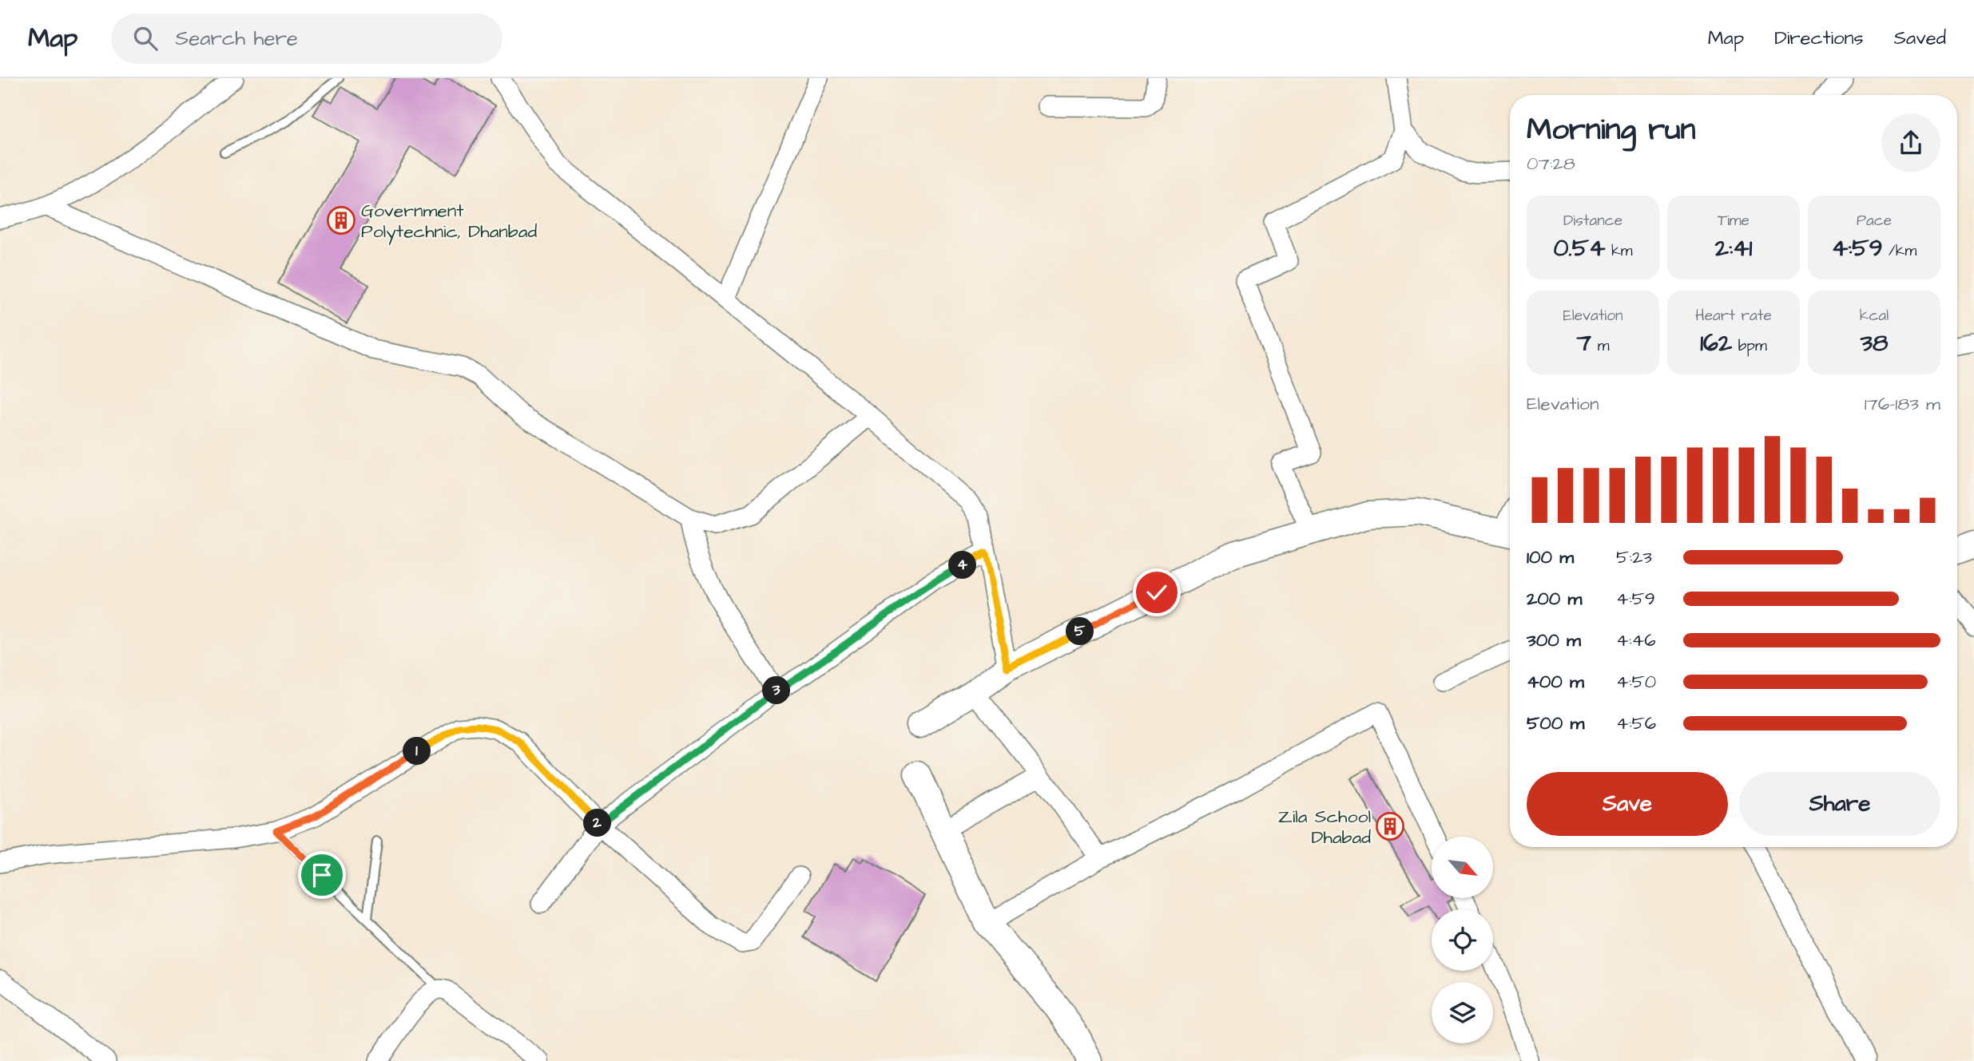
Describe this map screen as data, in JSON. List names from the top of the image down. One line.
{"places":{"building":["Government Polytechnic, Dhanbad","Zila School Dhabad"]},"north":"bottom right","page":{"header":"Map","search":"Search here","nav":["Map","Directions","Saved"],"heading":["Morning run","07:28"],"stats":[["Distance","0.54 km"],["Time","2:41"],["Pace","4:59 /km"],["Elevation","7 m"],["Heart rate","162 bpm"],["kcal","38"]],"chart":["Elevation","176–183 m"],"list":[{"name":"100 m","note":"5:23"},{"name":"200 m","note":"4:59"},{"name":"300 m","note":"4:46"},{"name":"400 m","note":"4:50"},{"name":"500 m","note":"4:56"}],"pins":["4","5","3","1","2"],"buttons":["Save","Share"]}}
